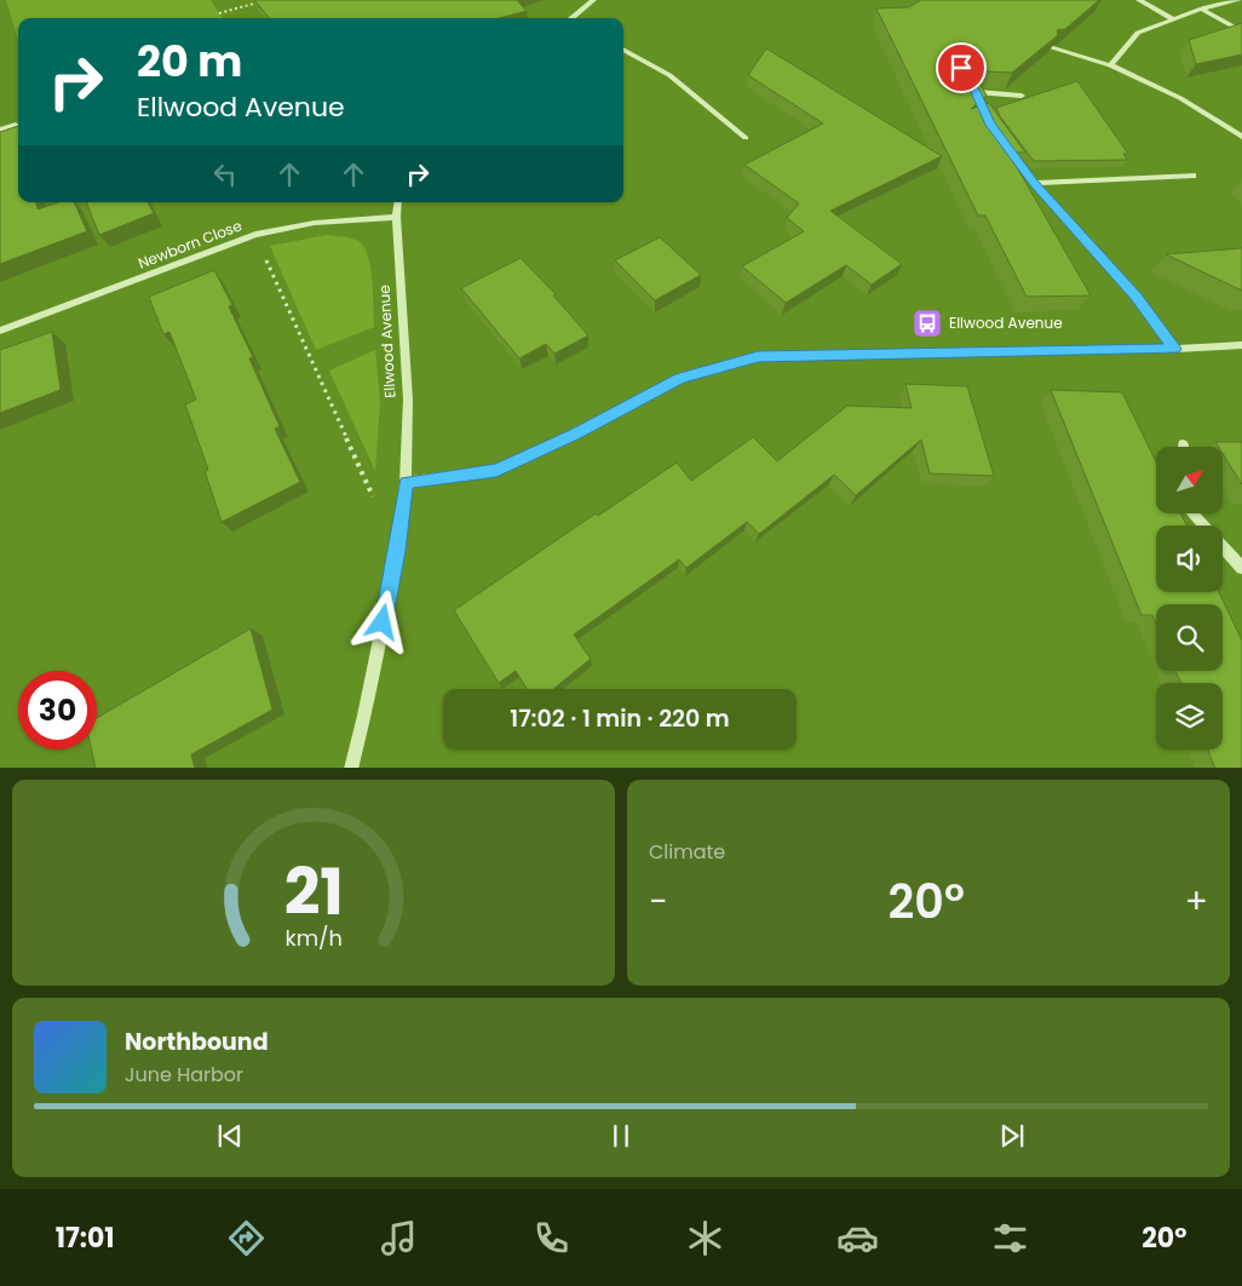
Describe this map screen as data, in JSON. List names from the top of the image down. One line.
{"streets":{"street":["Newborn Close","Ellwood Avenue"]},"crossings":[["Newborn Close","Ellwood Avenue"]],"places":{"bus stop":["Ellwood Avenue"]},"north":"top right","page":{"turn":["20 m","Ellwood Avenue"],"limit":"30","trip":"17:02 · 1 min · 220 m","tile":"Climate","heat":["−","20°","+"],"song":["Northbound","June Harbor"],"tabs":["17:01","20°"],"gauge":["21","km/h"]}}
